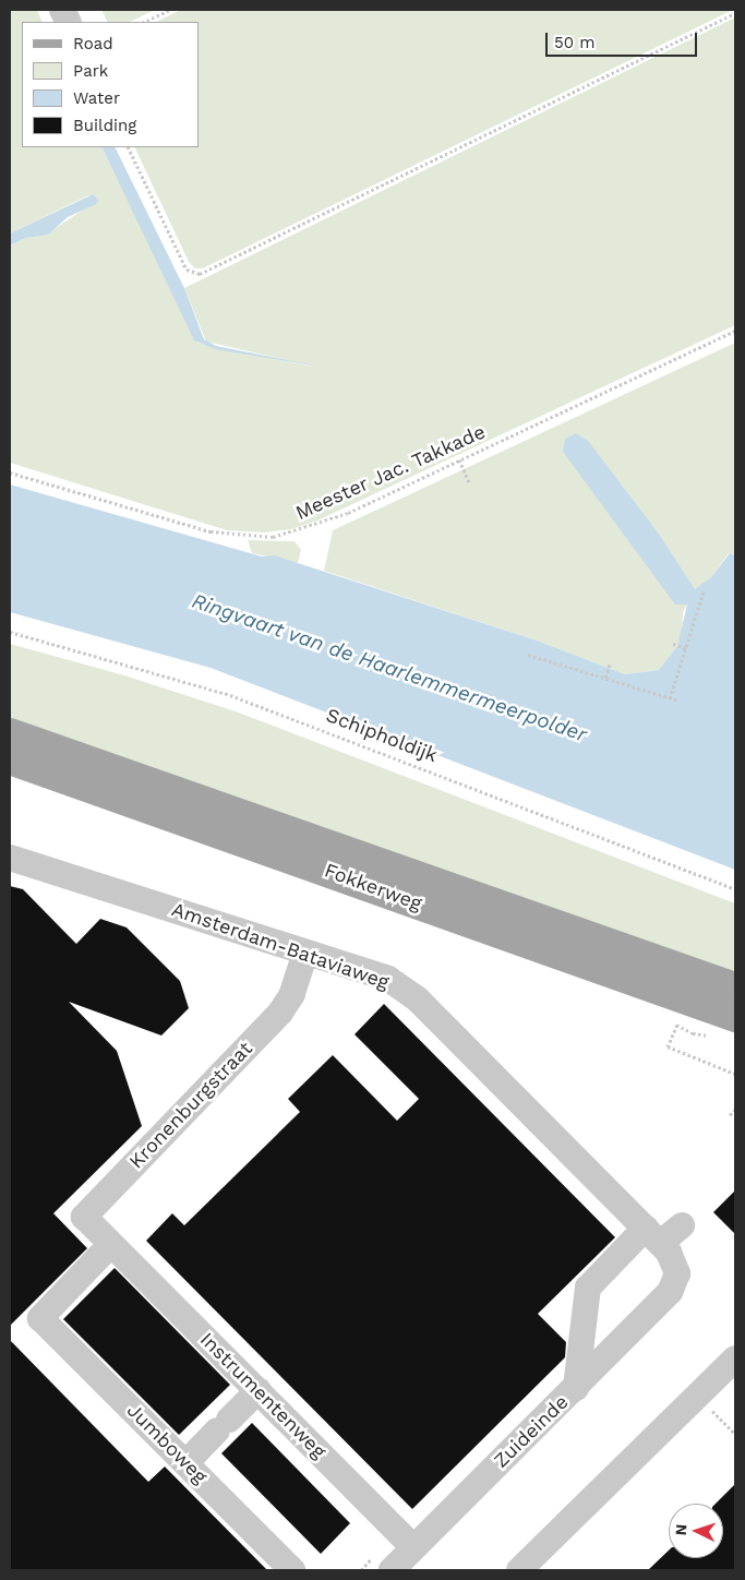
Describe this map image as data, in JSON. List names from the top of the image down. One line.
{"streets":{"main road":["Fokkerweg"],"street":["Amsterdam-Bataviaweg","Kronenburgstraat","Instrumentenweg","Zuideinde","Jumboweg"],"path":["Meester Jac. Takkade","Schipholdijk"]},"crossings":[["Amsterdam-Bataviaweg","Kronenburgstraat"],["Amsterdam-Bataviaweg","Zuideinde"],["Kronenburgstraat","Instrumentenweg"],["Kronenburgstraat","Jumboweg"],["Instrumentenweg","Zuideinde"],["Instrumentenweg","Jumboweg"]],"water":["Ringvaart van de Haarlemmermeerpolder"],"legend":["Road","Park","Water","Building"],"scale_bar":"50 m","north":"left"}
